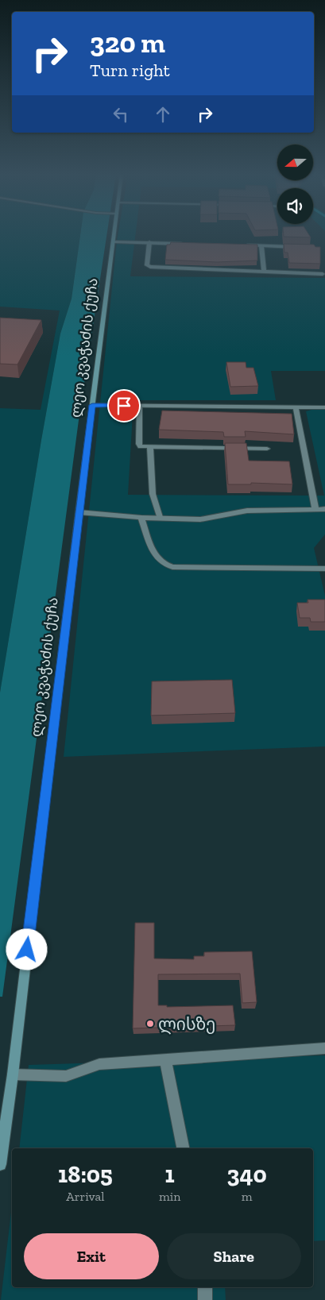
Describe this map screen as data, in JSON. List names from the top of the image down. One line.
{"streets":{"main road":["ლეო კვაჭაძის ქუჩა"]},"places":["ლისზე"],"north":"left","page":{"turn":["320 m","Turn right"],"eta":["18:05","Arrival","1","min","340","m"],"buttons":["Exit","Share"]}}
